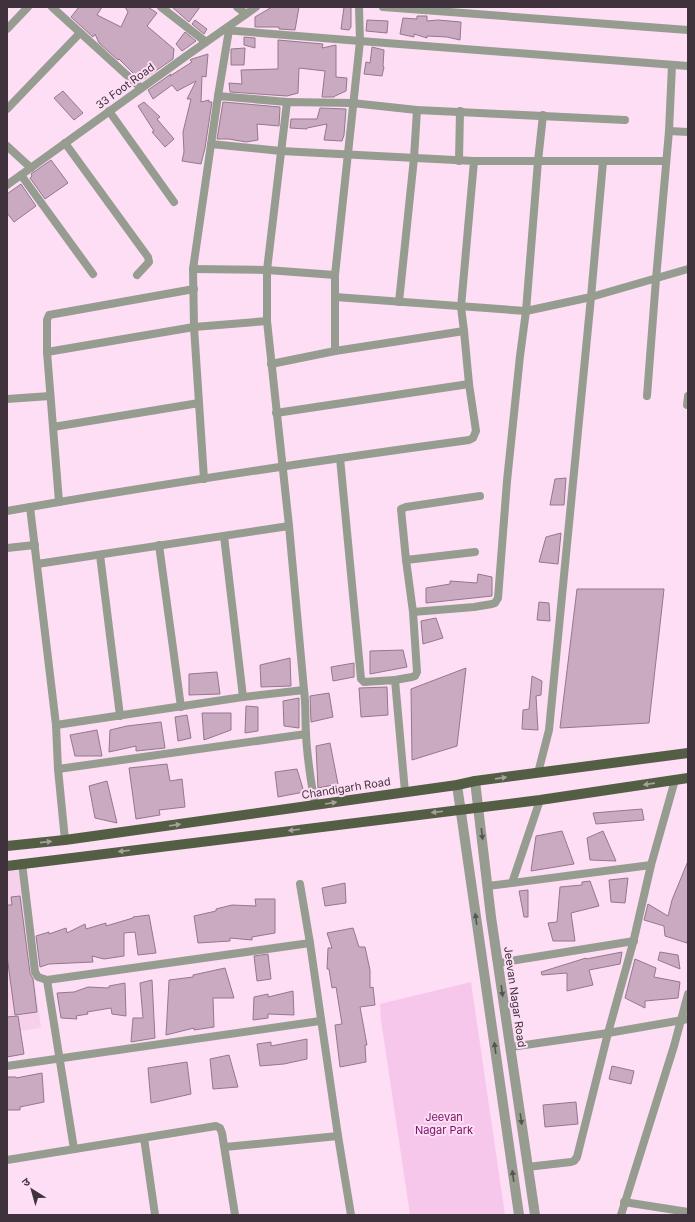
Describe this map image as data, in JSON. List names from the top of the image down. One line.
{"streets":{"main road":["Chandigarh Road"],"street":["33 Foot Road","Jeevan Nagar Road"]},"crossings":[["Chandigarh Road","Jeevan Nagar Road"]],"parks":["Jeevan Nagar Park"],"north":"top left"}
